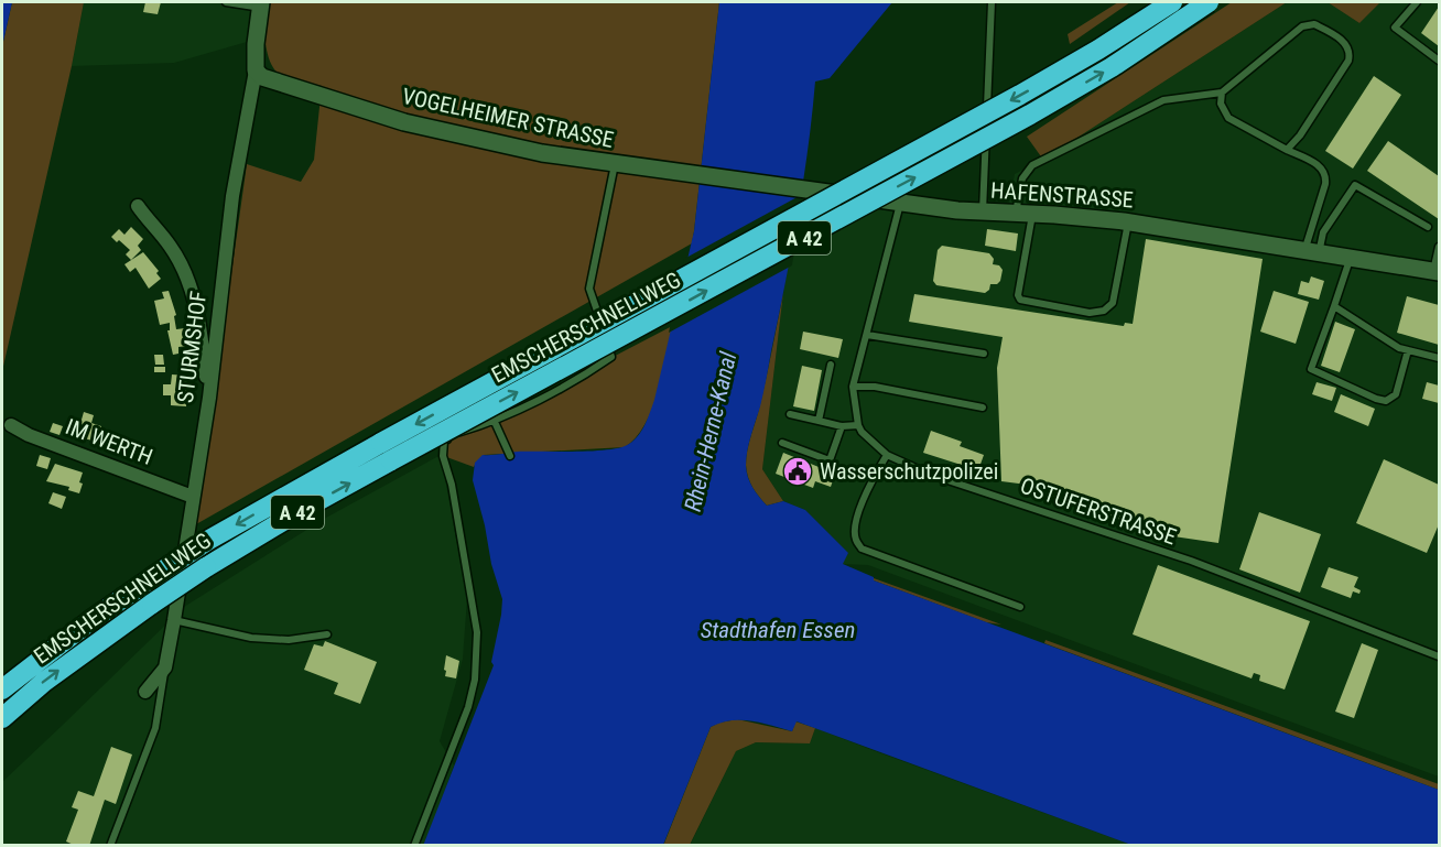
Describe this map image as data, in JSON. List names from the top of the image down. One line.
{"streets":{"highway":["A 42","EMSCHERSCHNELLWEG"],"street":["VOGELHEIMER STRASSE","HAFENSTRASSE","STURMSHOF","IM WERTH"],"lane":["OSTUFERSTRASSE"]},"crossings":[["VOGELHEIMER STRASSE","HAFENSTRASSE"],["VOGELHEIMER STRASSE","STURMSHOF"],["STURMSHOF","IM WERTH"]],"water":["Rhein-Herne-Kanal","Stadthafen Essen"],"places":{"public building":["Wasserschutzpolizei"]}}
